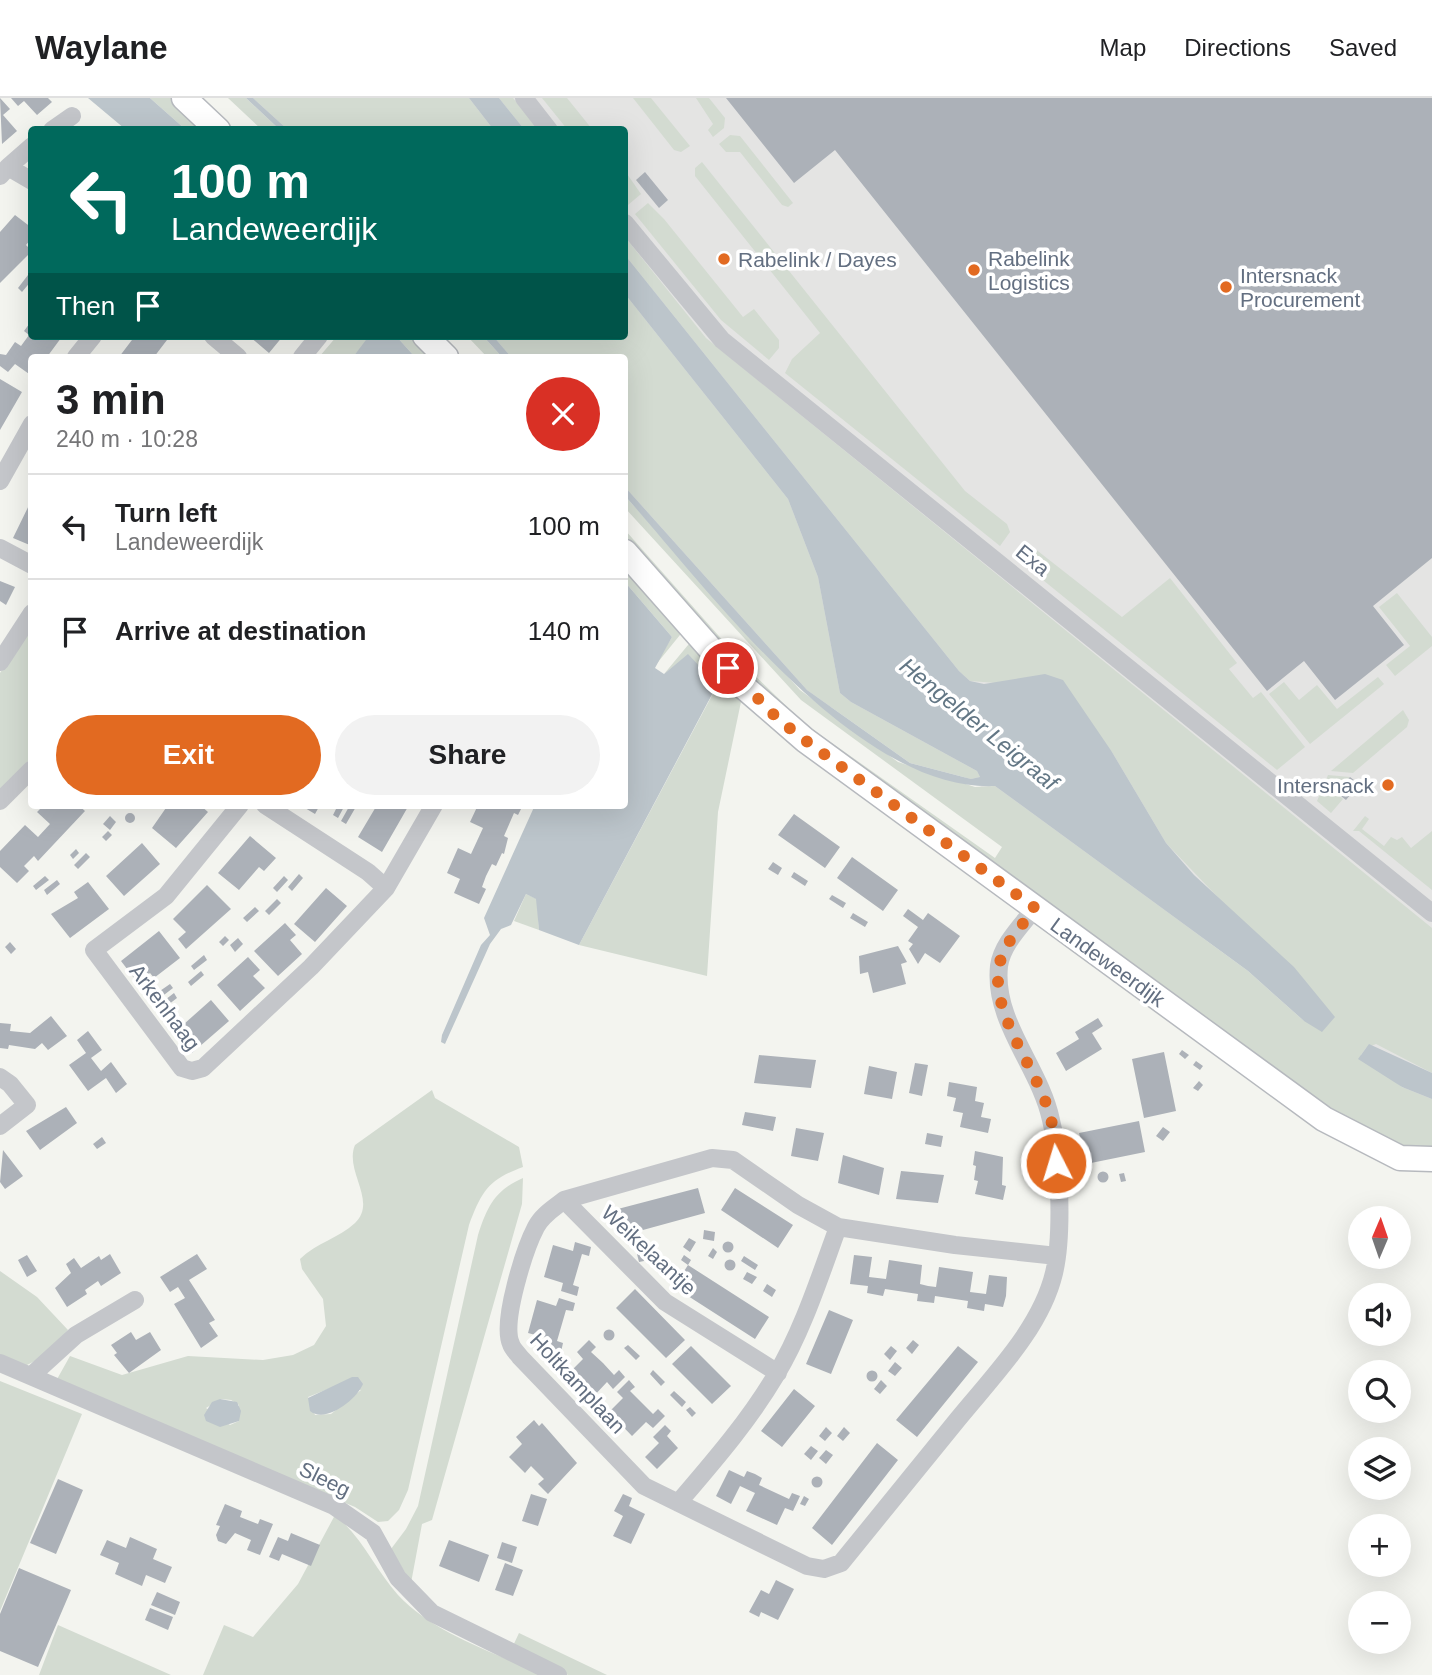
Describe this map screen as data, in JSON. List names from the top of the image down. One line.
{"streets":{"street":["Exa","Landeweerdijk","Arkenhaag","Weikelaantje","Holtkamplaan","Sleeg"]},"crossings":[["Weikelaantje","Holtkamplaan"]],"water":["Hengelder Leigraaf"],"places":["Rabelink / Dayes","Rabelink Logistics","Intersnack Procurement","Intersnack"],"north":"top","page":{"header":"Waylane","nav":["Map","Directions","Saved"],"turn":["100 m","Landeweerdijk"],"then":"Then","heading":["3 min","240 m · 10:28"],"list":[{"name":"Turn left","note":"Landeweerdijk","value":"100 m"},{"name":"Arrive at destination","value":"140 m"}],"buttons":["Exit","Share"],"map_buttons":["+","−"]}}
